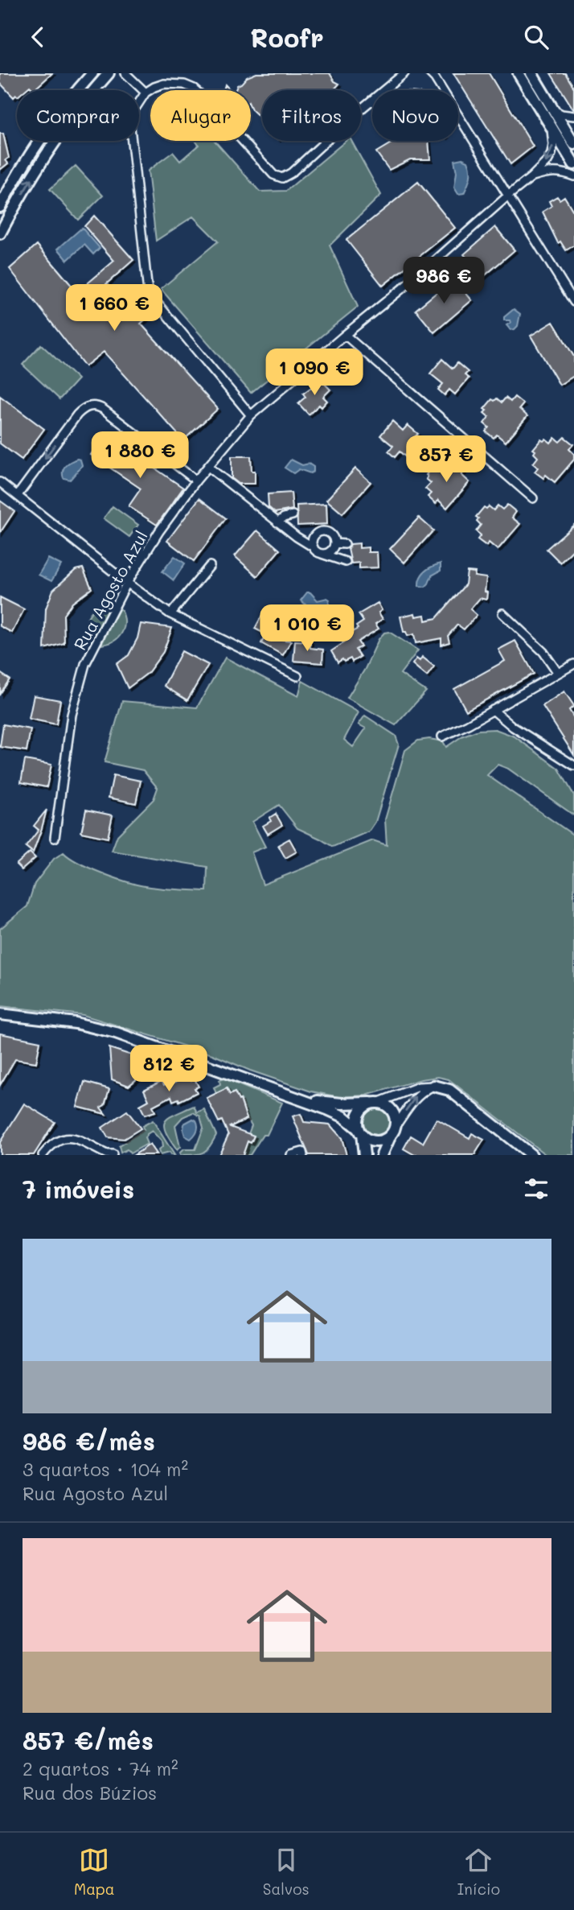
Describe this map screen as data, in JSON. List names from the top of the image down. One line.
{"streets":{"street":["Rua Agosto Azul"]},"page":{"header":"Roofr","chip":["Comprar","Alugar","Filtros","Novo"],"price":["986 €","1 660 €","1 090 €","1 880 €","857 €","1 010 €","812 €"],"heading":"7 imóveis","list":[{"name":"986 €/mês","note":"3 quartos · 104 m² · Rua Agosto Azul"},{"name":"857 €/mês","note":"2 quartos · 74 m² · Rua dos Búzios"}],"tabs":["Mapa","Salvos","Início"]}}
